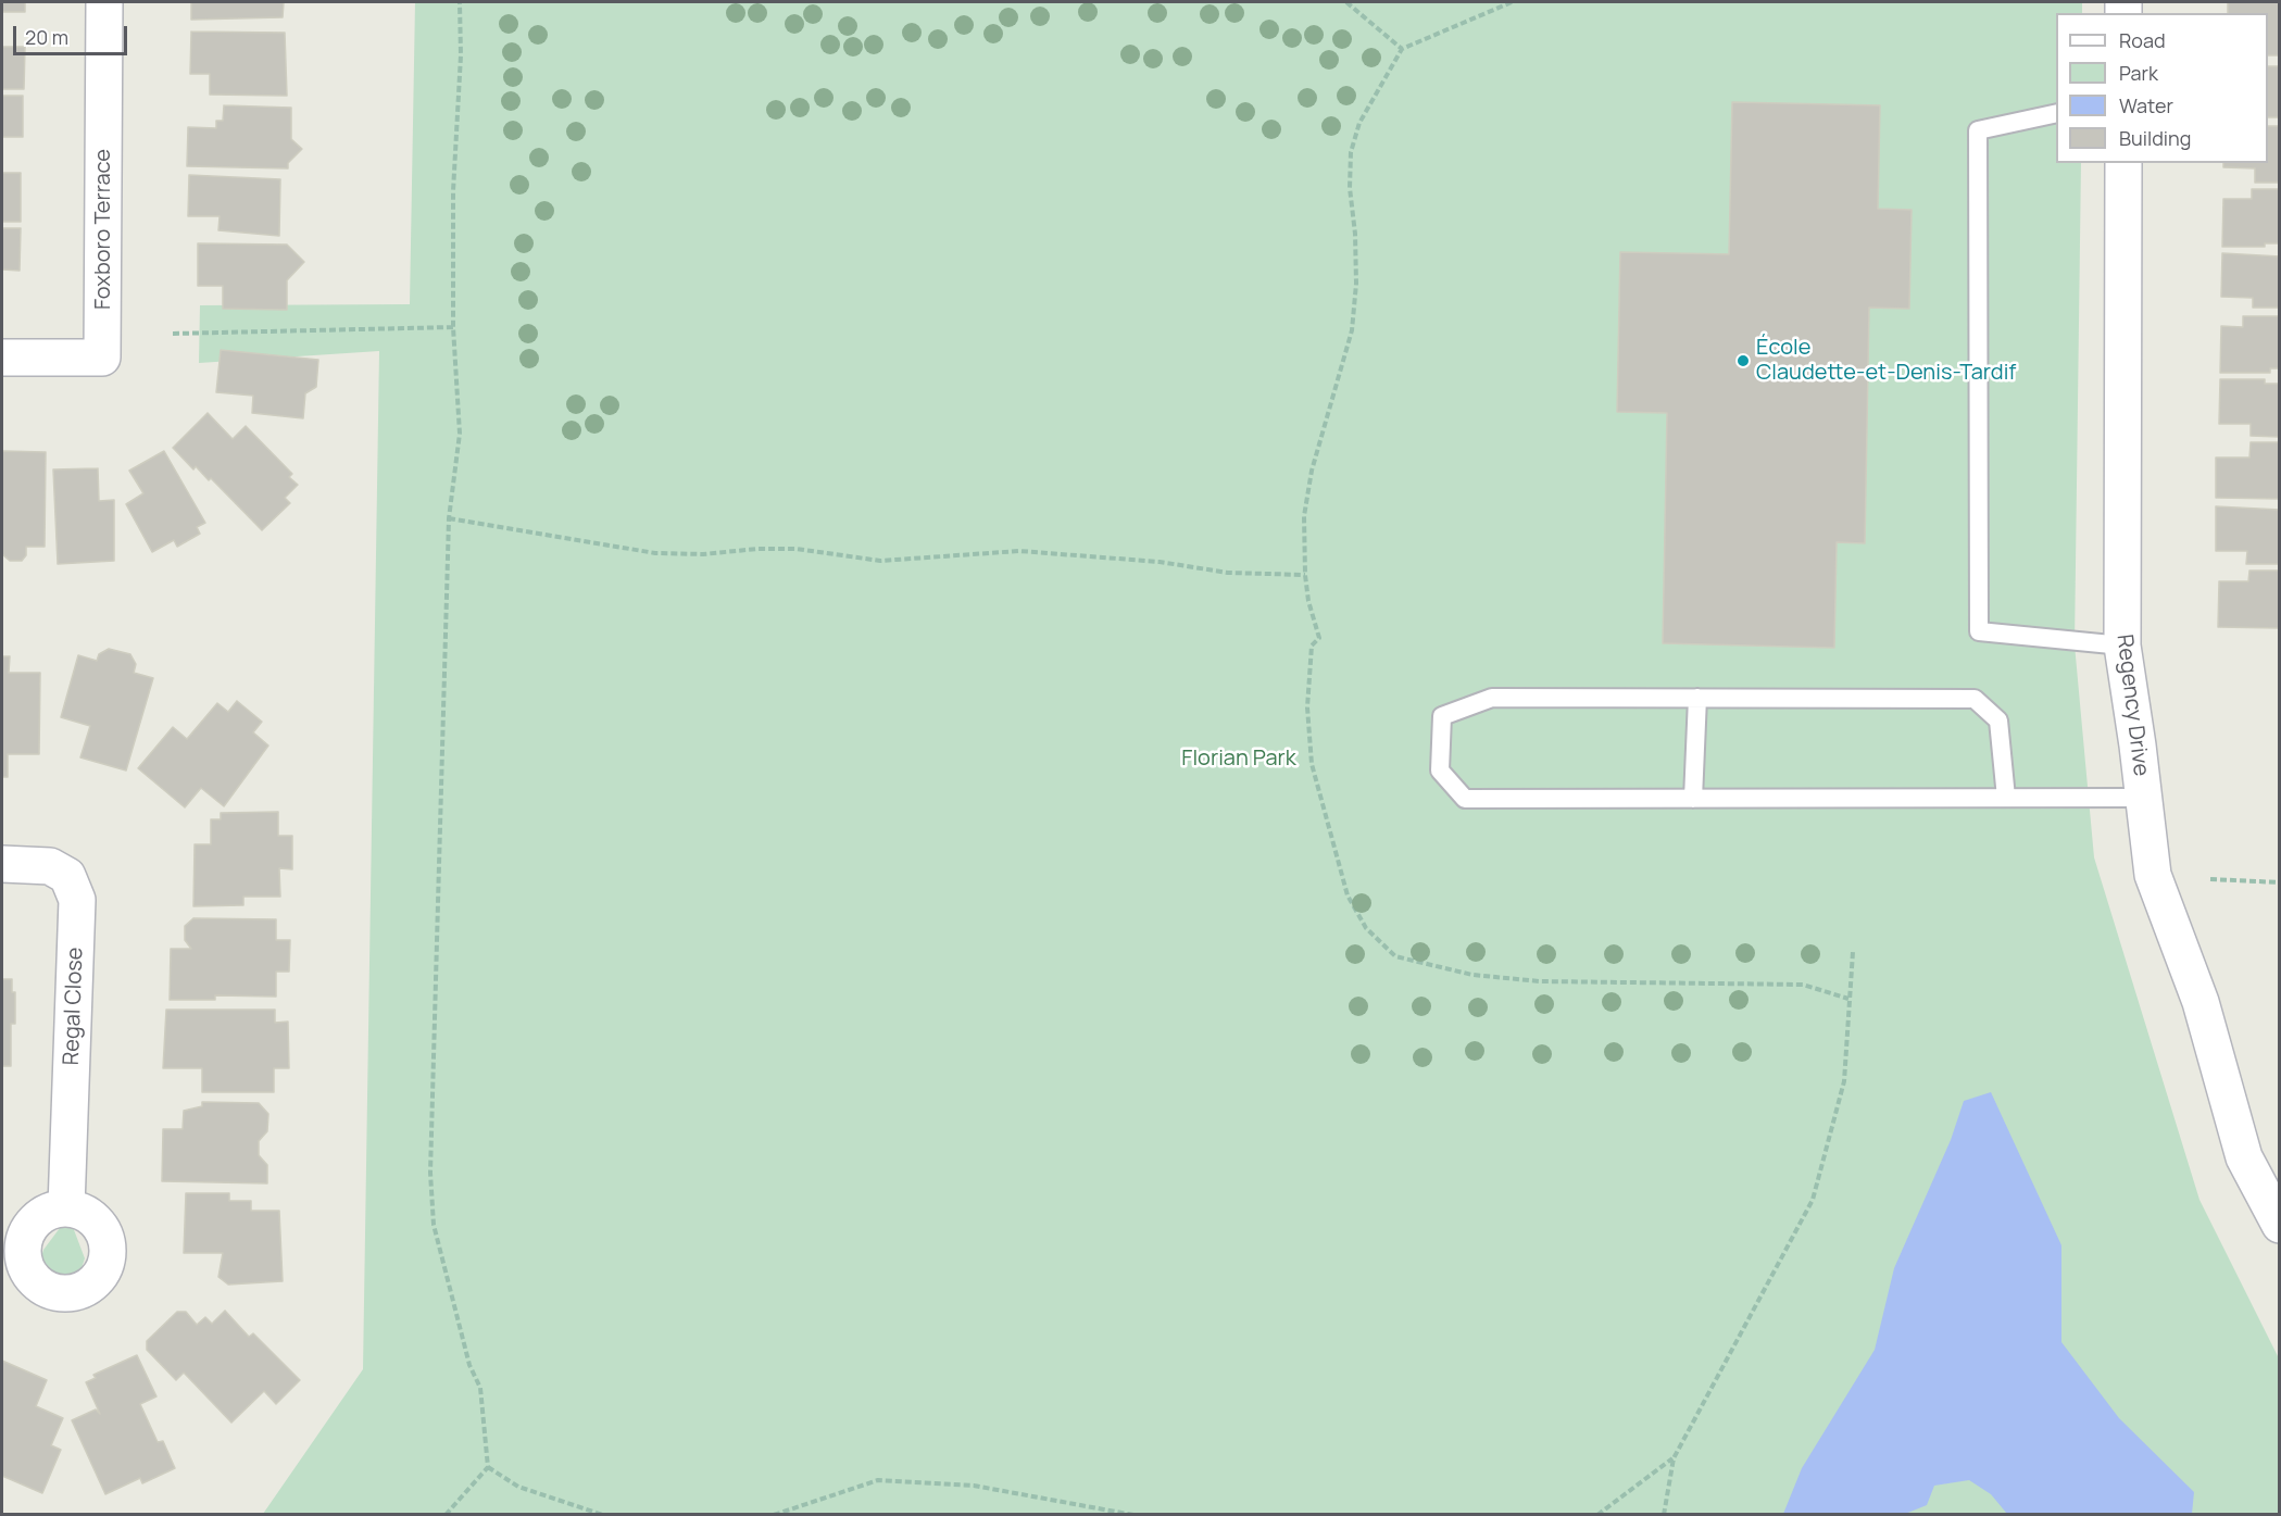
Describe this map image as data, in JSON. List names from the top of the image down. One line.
{"streets":{"street":["Foxboro Terrace","Regency Drive","Regal Close"]},"parks":["Florian Park"],"places":["École Claudette-et-Denis-Tardif"],"legend":["Road","Park","Water","Building"],"scale_bar":"20 m"}
